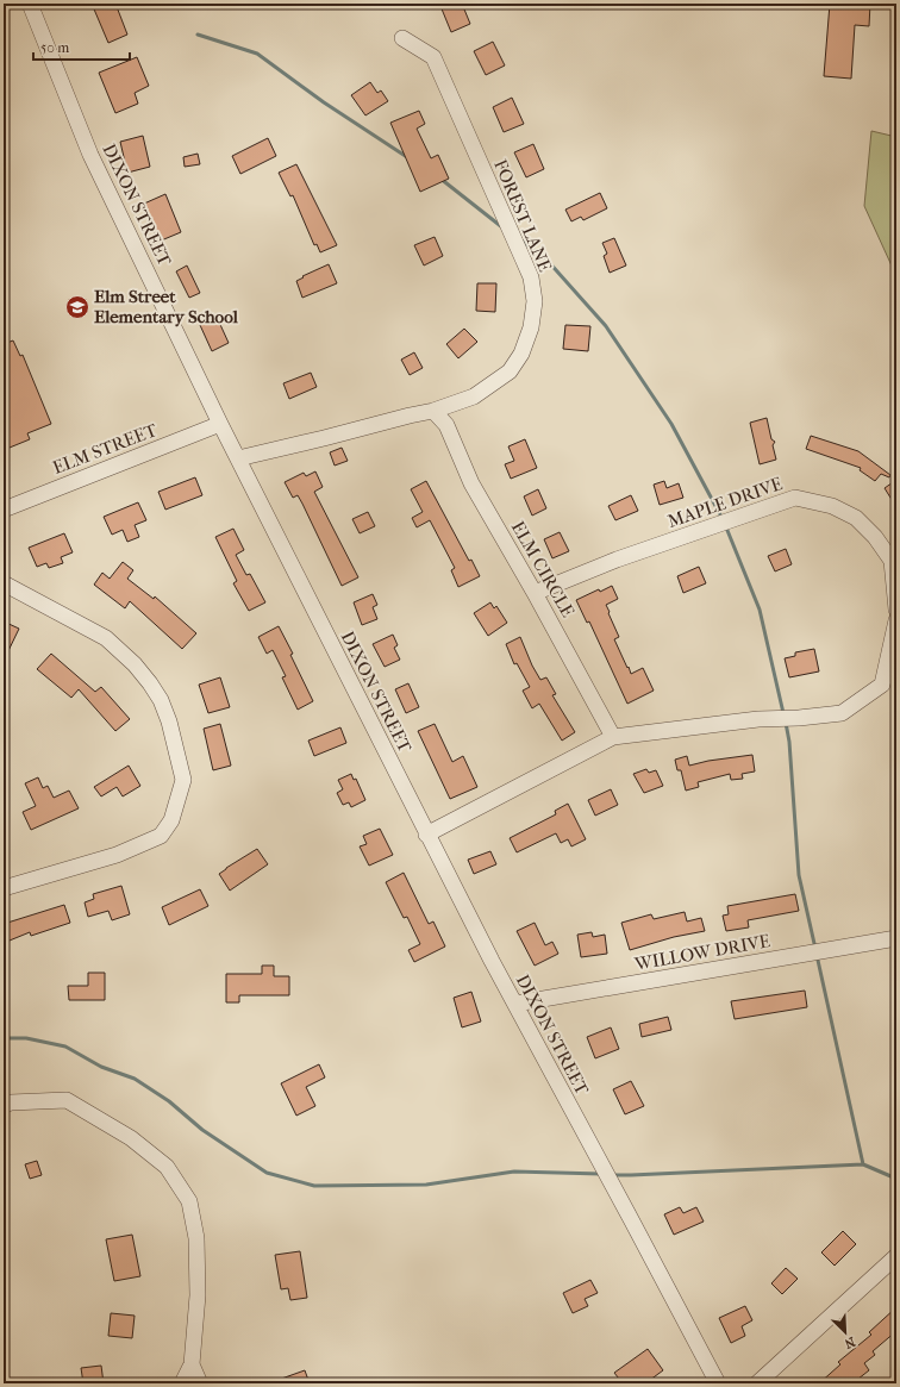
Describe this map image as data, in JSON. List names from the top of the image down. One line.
{"streets":{"street":["DIXON STREET","FOREST LANE","ELM STREET","MAPLE DRIVE","ELM CIRCLE","WILLOW DRIVE"]},"crossings":[["DIXON STREET","ELM STREET"],["DIXON STREET","WILLOW DRIVE"],["FOREST LANE","ELM CIRCLE"],["MAPLE DRIVE","ELM CIRCLE"]],"places":{"school or university":["Elm Street Elementary School"]},"scale_bar":"50 m","north":"bottom right"}
